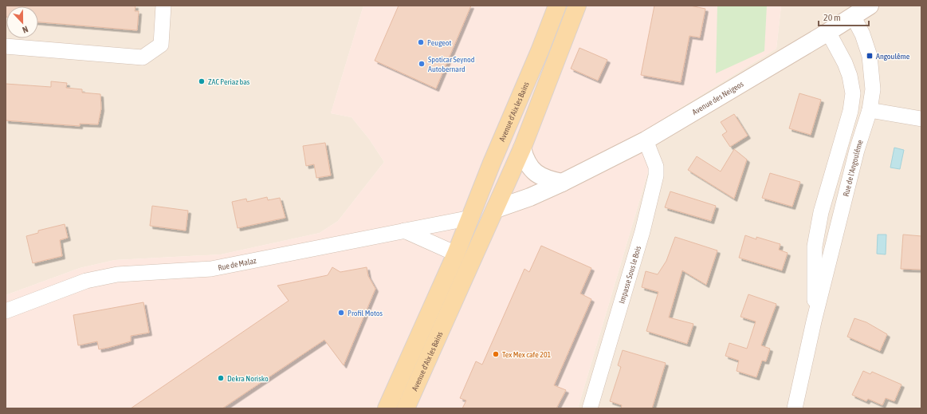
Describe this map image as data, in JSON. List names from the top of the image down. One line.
{"streets":{"main road":["Avenue d'Aix les Bains"],"street":["Avenue des Neigeos","Rue de l'Angoulême","Rue de Malaz","Impasse Sous le Bois"]},"crossings":[["Avenue des Neigeos","Avenue d'Aix les Bains"],["Avenue des Neigeos","Rue de l'Angoulême"],["Avenue des Neigeos","Impasse Sous le Bois"],["Avenue d'Aix les Bains","Rue de Malaz"]],"places":{"other":["Peugeot","Spoticar Seynod Autobernard","ZAC Periaz bas","Profil Motos","Tex Mex cafe 201","Dekra Norisko"],"transit":["Angoulême"]},"scale_bar":"20 m","north":"bottom"}
